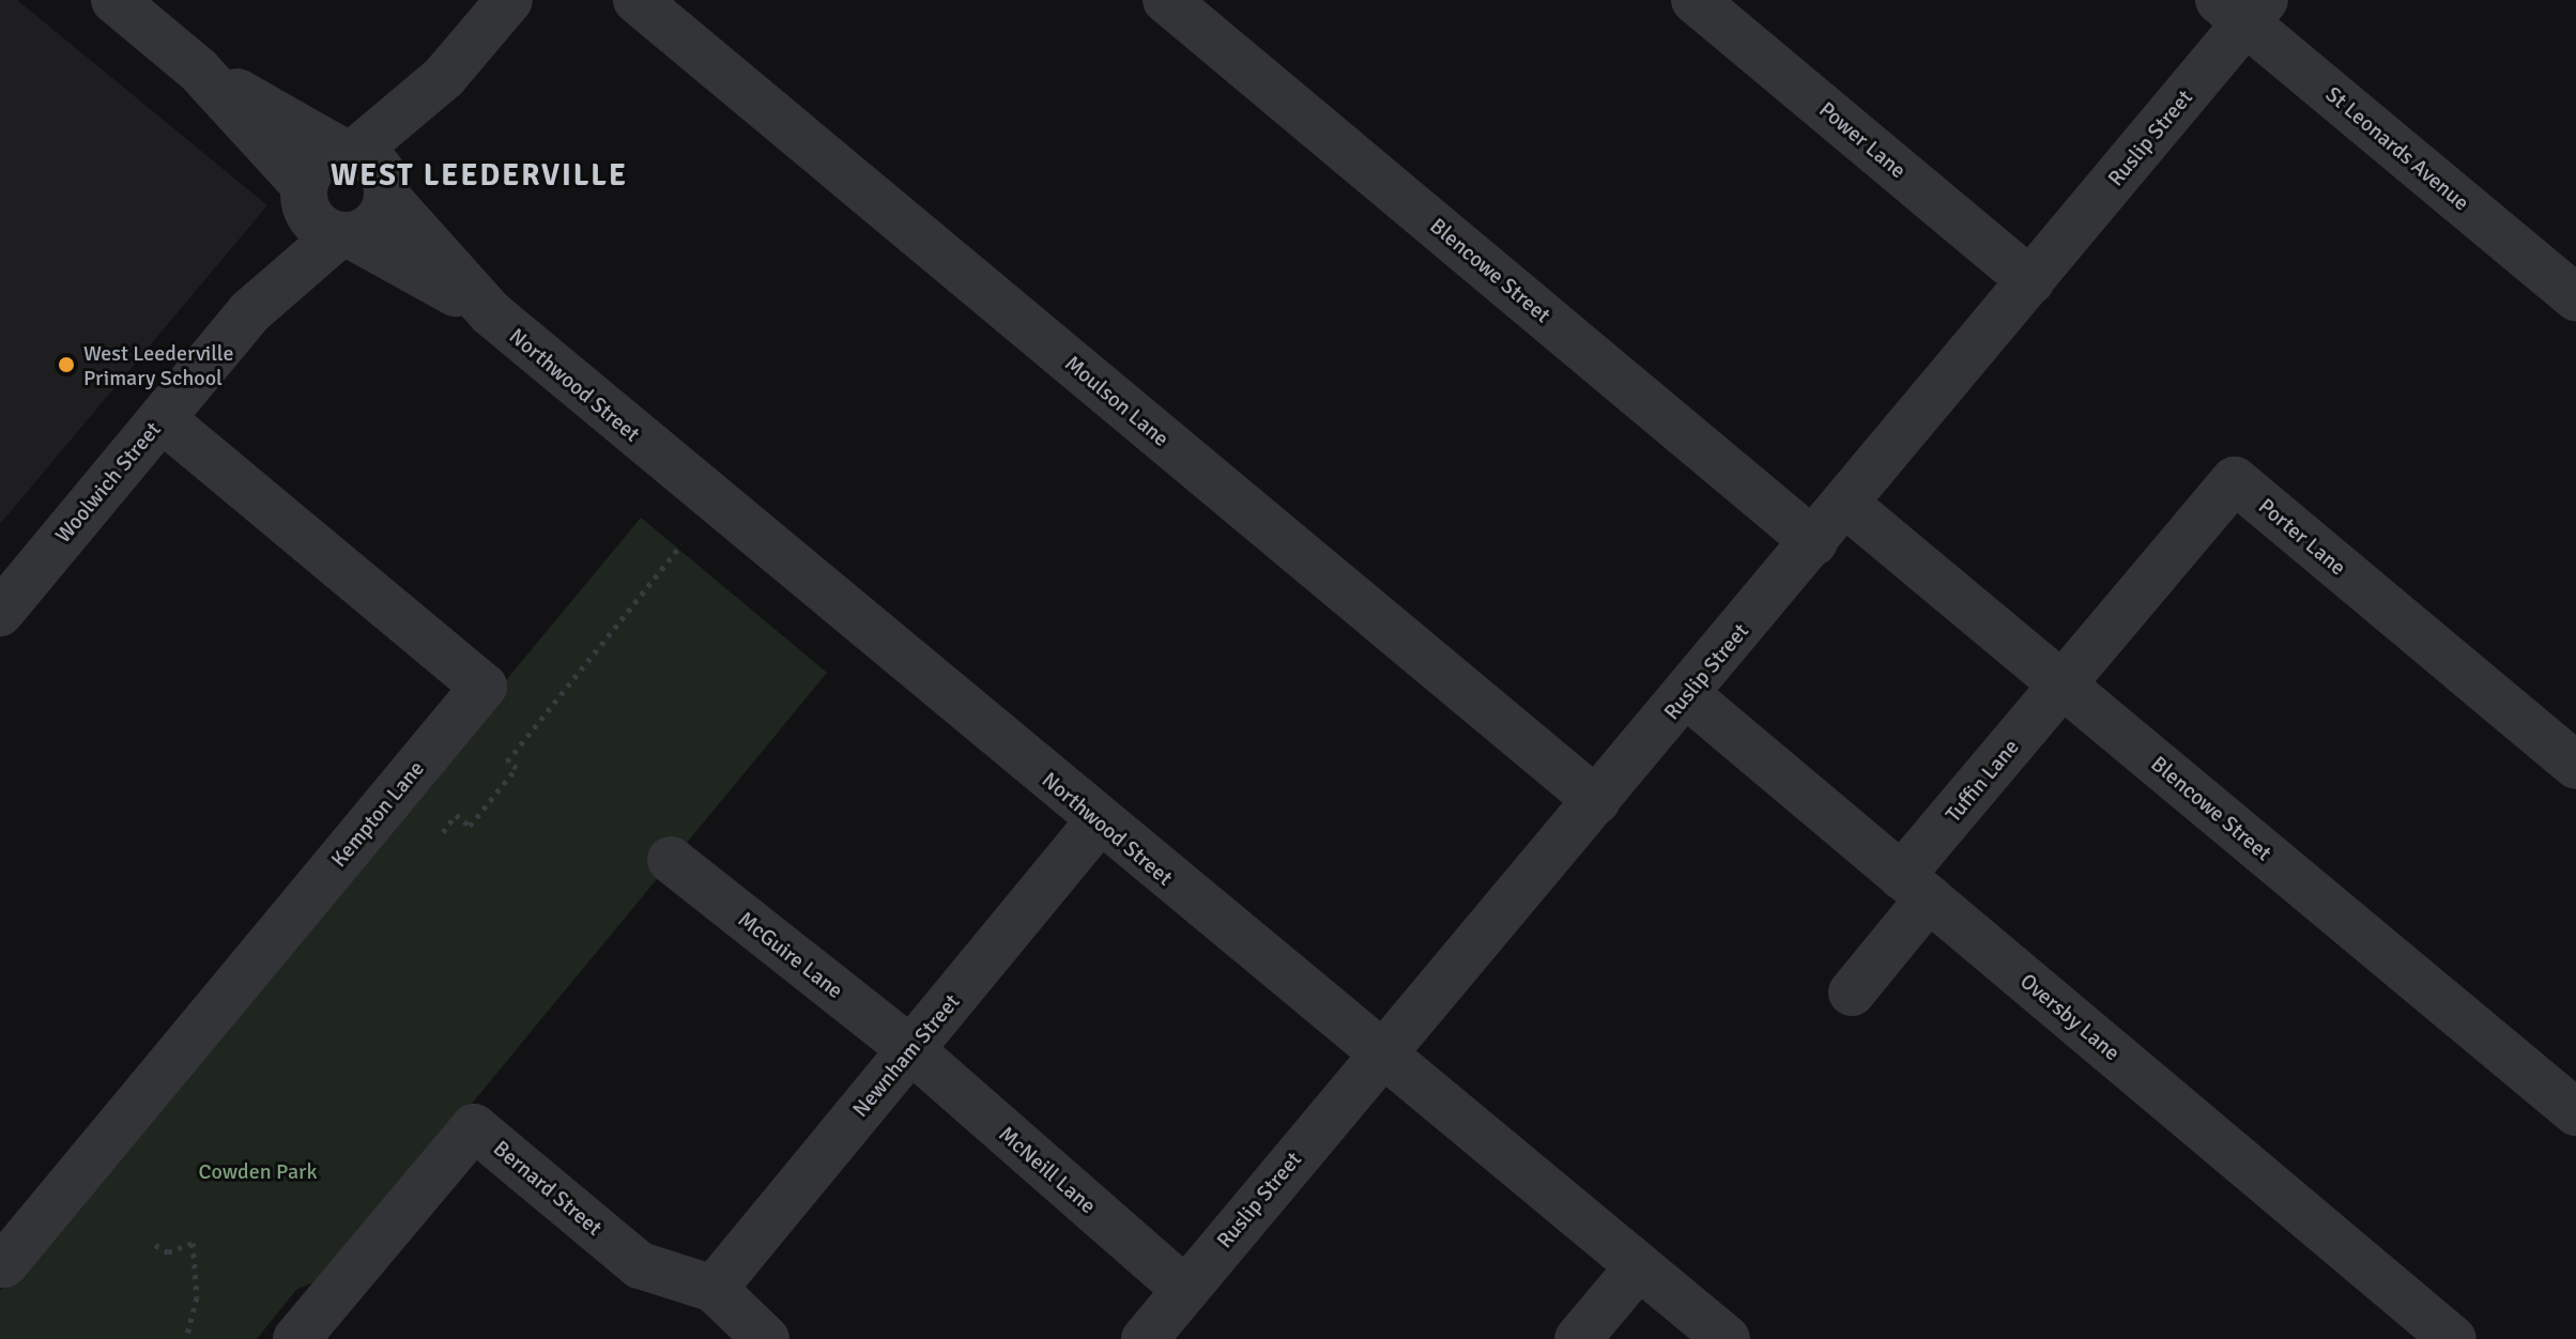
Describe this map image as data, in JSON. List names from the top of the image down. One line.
{"streets":{"street":["Ruslip Street","Power Lane","St Leonards Avenue","Blencowe Street","Northwood Street","Moulson Lane","Woolwich Street","Porter Lane","Tuffin Lane","Kempton Lane","McGuire Lane","Oversby Lane","Newnham Street","McNeill Lane","Bernard Street"]},"crossings":[["Ruslip Street","Power Lane"],["Ruslip Street","St Leonards Avenue"],["Ruslip Street","Blencowe Street"],["Ruslip Street","Northwood Street"],["Ruslip Street","Moulson Lane"],["Ruslip Street","Oversby Lane"],["Ruslip Street","McNeill Lane"],["Blencowe Street","Porter Lane"],["Blencowe Street","Tuffin Lane"],["Northwood Street","Woolwich Street"],["Northwood Street","Newnham Street"],["Woolwich Street","Kempton Lane"],["Porter Lane","Tuffin Lane"],["Tuffin Lane","Oversby Lane"],["McGuire Lane","Newnham Street"],["McGuire Lane","McNeill Lane"],["Newnham Street","McNeill Lane"],["Newnham Street","Bernard Street"]],"districts":["WEST LEEDERVILLE"],"parks":["Cowden Park"],"places":["West Leederville Primary School"]}
